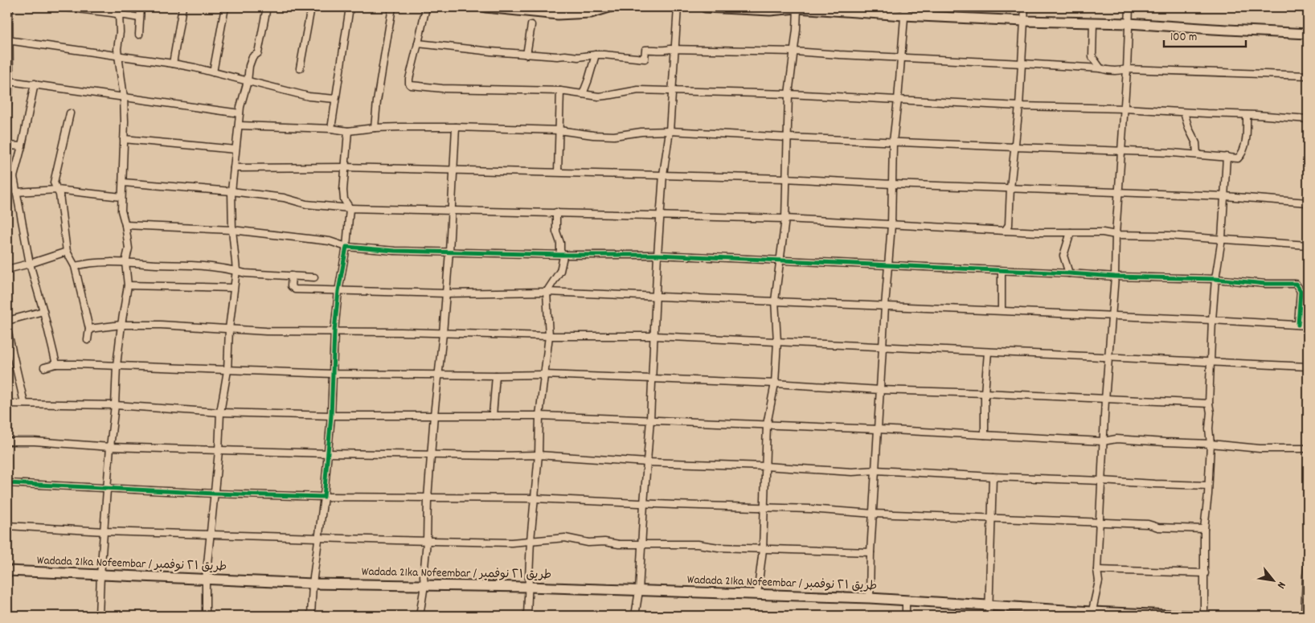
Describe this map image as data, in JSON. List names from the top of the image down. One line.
{"streets":{"street":["Wadada 21ka Nofeembar / طريق ٢١ نوفمبر"]},"scale_bar":"100 m","north":"bottom right"}
